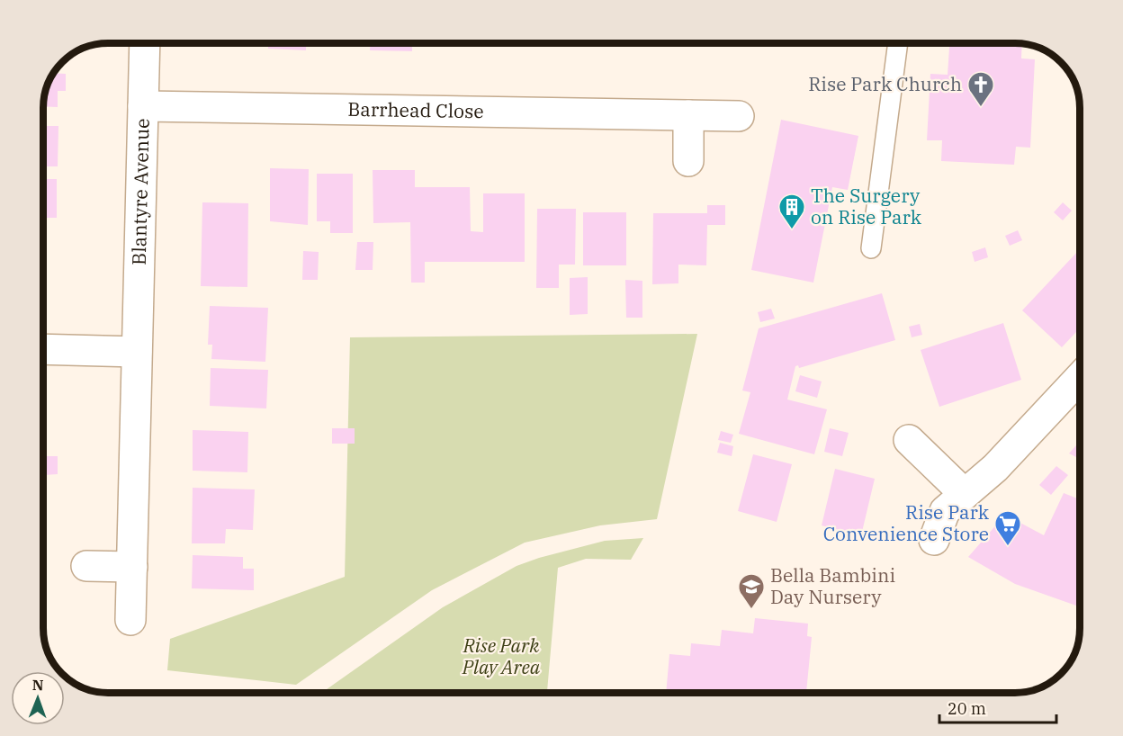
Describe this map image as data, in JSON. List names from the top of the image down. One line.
{"streets":{"street":["Barrhead Close","Blantyre Avenue"]},"crossings":[["Barrhead Close","Blantyre Avenue"]],"parks":["Rise Park Play Area"],"places":{"church":["Rise Park Church"],"building":["The Surgery on Rise Park"],"supermarket":["Rise Park Convenience Store"],"school or university":["Bella Bambini Day Nursery"]},"scale_bar":"20 m","north":"top"}
